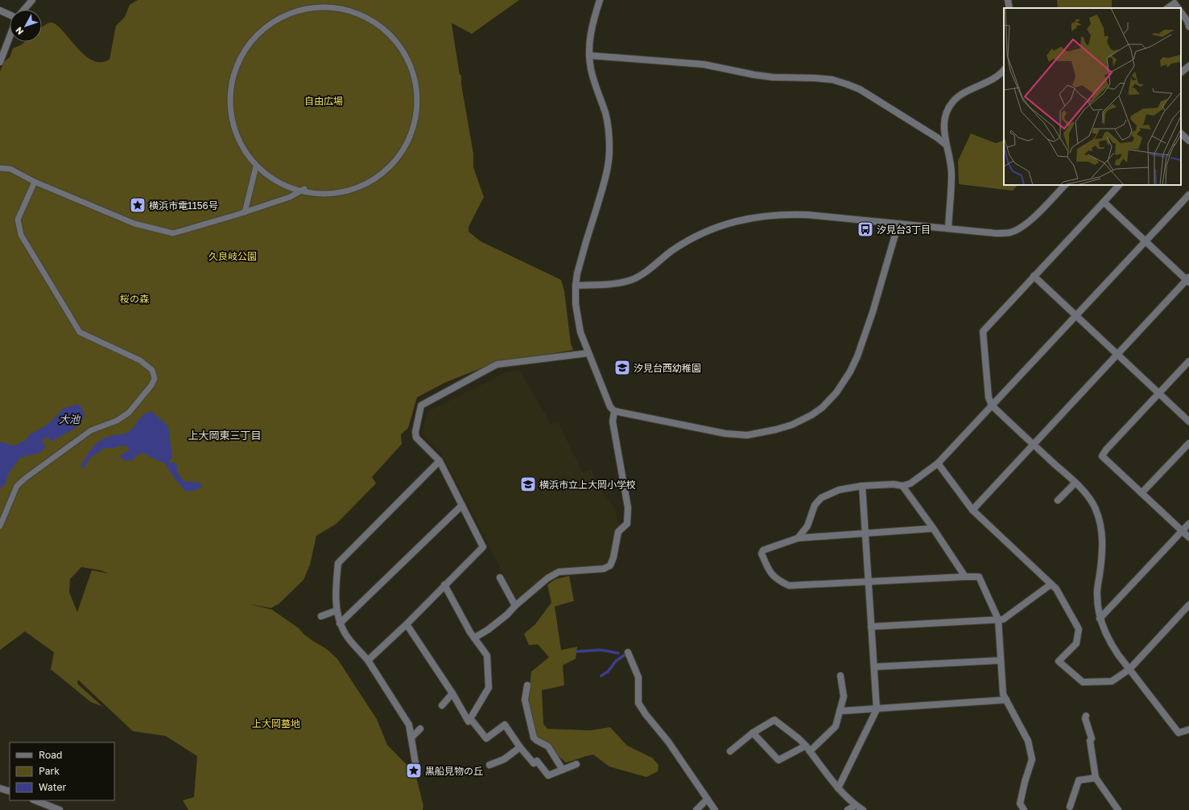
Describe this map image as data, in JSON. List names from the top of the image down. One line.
{"districts":["上大岡東三丁目"],"water":["大池"],"parks":["自由広場","久良岐公園","桜の森","上大岡墓地"],"places":{"place":["横浜市電1156号","黒船見物の丘"],"bus stop":["汐見台3丁目"],"school or university":["汐見台西幼稚園","横浜市立上大岡小学校"]},"legend":["Road","Park","Water"],"north":"bottom left"}
